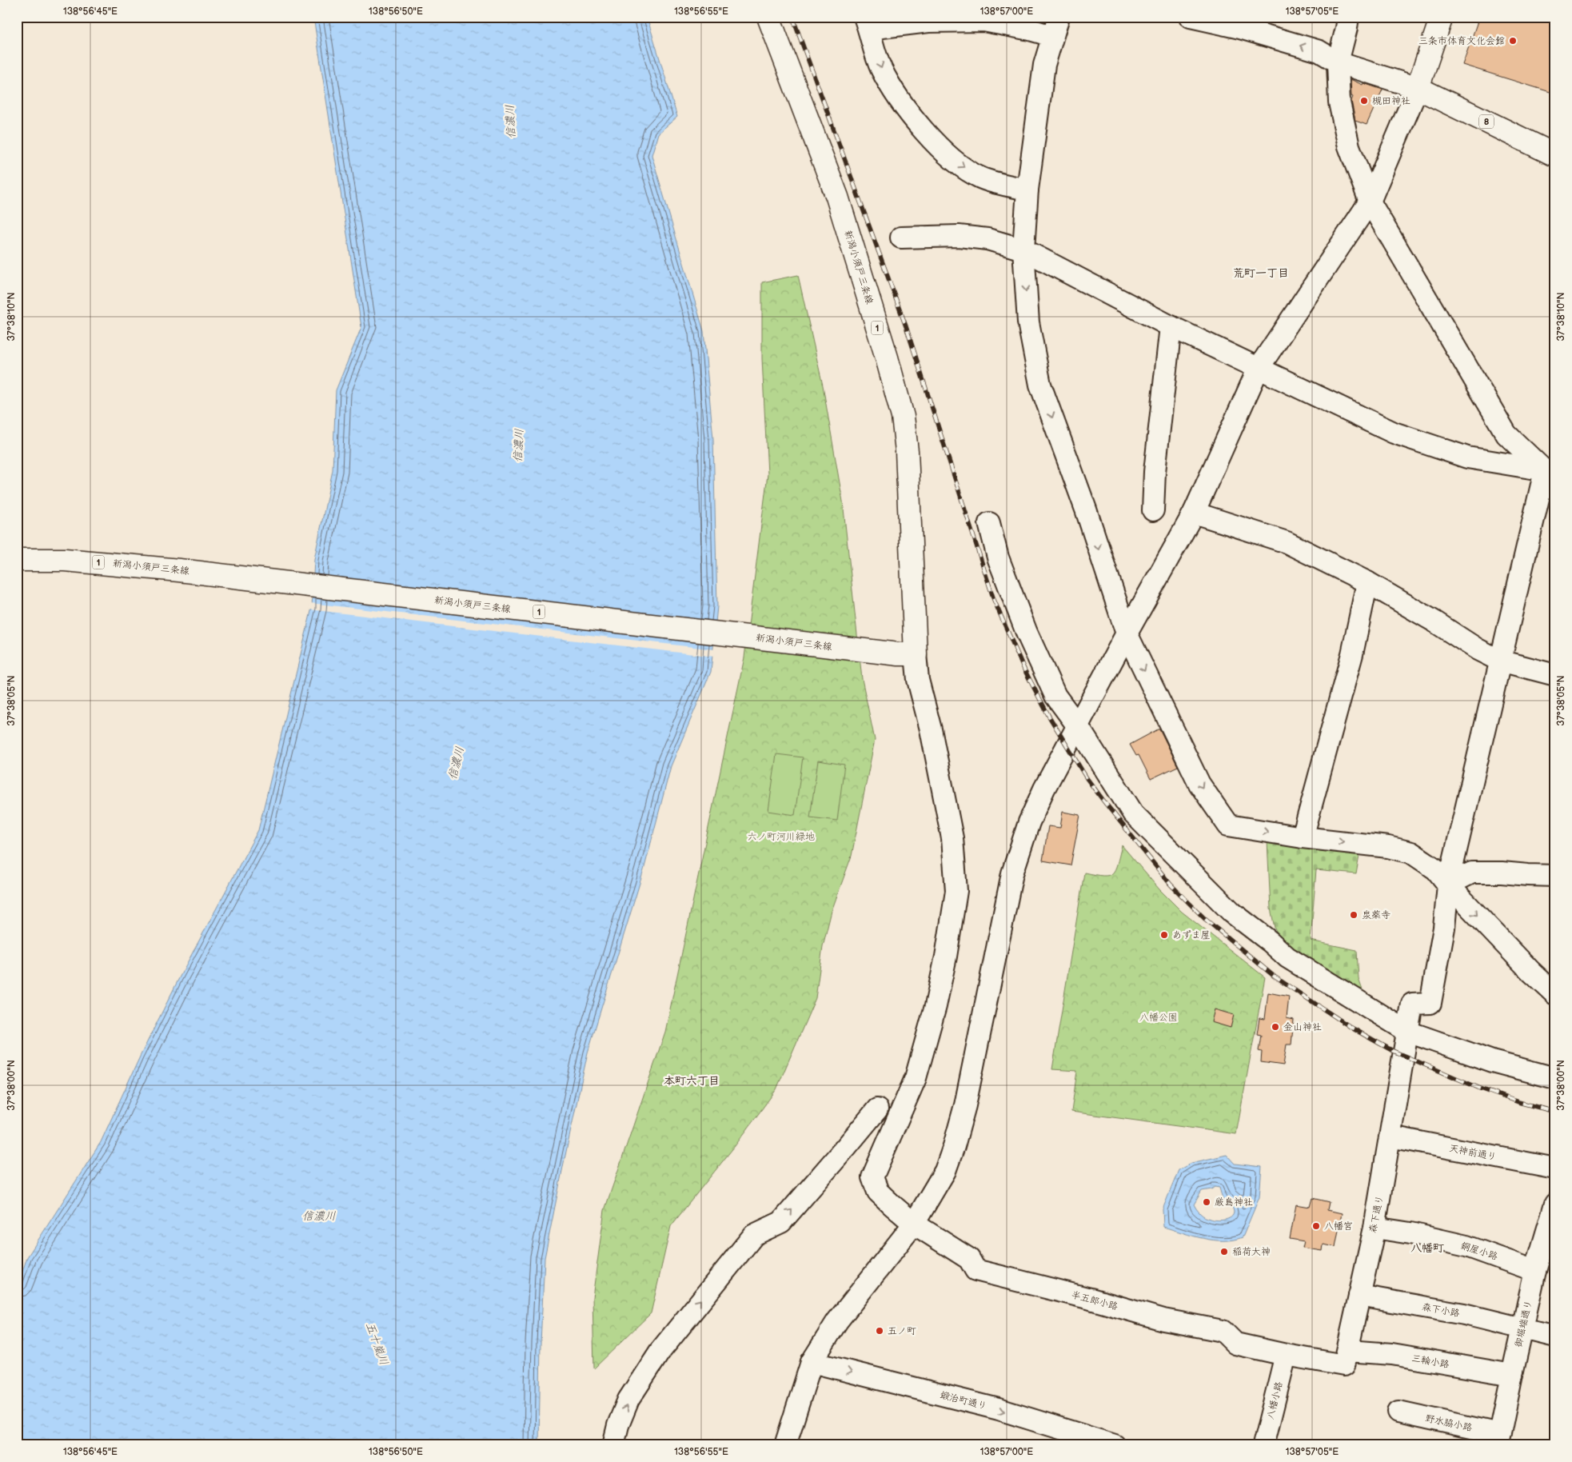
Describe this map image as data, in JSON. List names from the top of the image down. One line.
{"streets":{"main road":["8","新潟小須戸三条線","1"],"street":["天神前通り","森下通り","銅屋小路","半五郎小路","森下小路","御堀端通り","三輪小路","鍛治町通り","八幡小路","野水脇小路"]},"crossings":[["新潟小須戸三条線","半五郎小路"],["天神前通り","森下通り"],["森下通り","銅屋小路"],["森下通り","半五郎小路"],["森下通り","森下小路"],["森下通り","三輪小路"],["森下通り","八幡小路"],["銅屋小路","御堀端通り"],["半五郎小路","八幡小路"],["森下小路","御堀端通り"],["御堀端通り","三輪小路"],["御堀端通り","野水脇小路"]],"one_way":["鍛治町通り"],"districts":["荒町一丁目","本町六丁目","八幡町"],"water":["信濃川","五十嵐川"],"parks":["六ノ町河川緑地","八幡公園"],"places":["三条市体育文化会館","槻田神社","泉薬寺","あずま屋","金山神社","厳島神社","八幡宮","稲荷大神","五ノ町"],"coordinates":["138°56'45\"E","138°56'50\"E","138°56'55\"E","138°57'00\"E","138°57'05\"E","37°38'10\"N","37°38'05\"N","37°38'00\"N"]}
